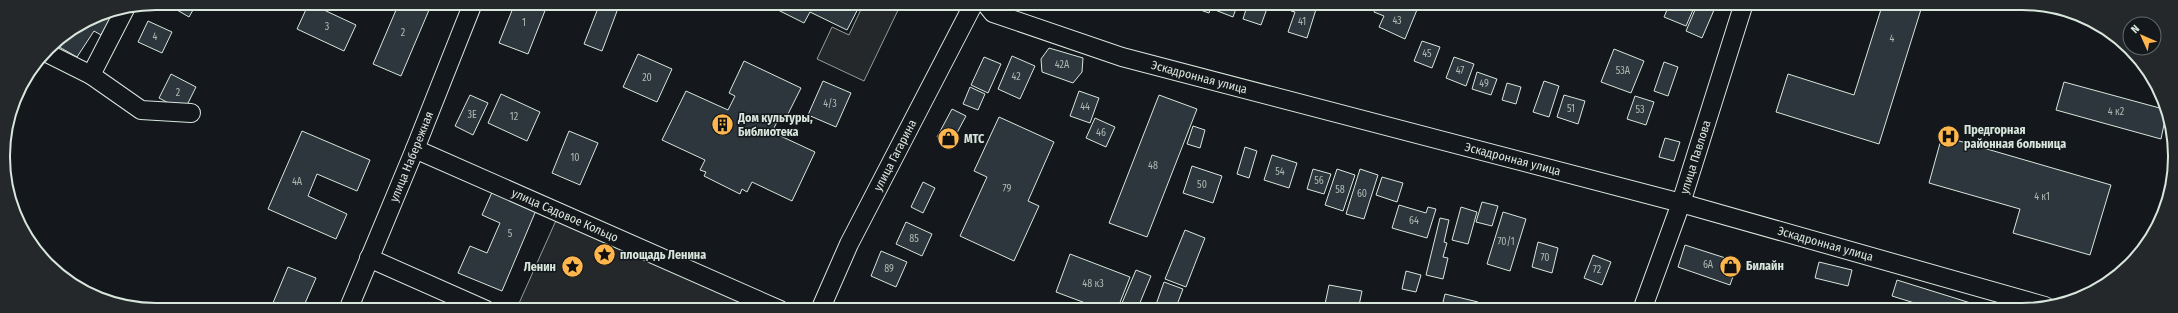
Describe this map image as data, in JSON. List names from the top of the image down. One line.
{"streets":{"street":["Эскадронная улица","улица Гагарина","улица Набережная","улица Павлова","улица Садовое Кольцо"]},"crossings":[["Эскадронная улица","улица Павлова"],["улица Набережная","улица Садовое Кольцо"]],"places":{"building":["Дом культуры, Библиотека"],"hospital":["Предгорная районная больница"],"shop":["МТС","Билайн"],"place":["площадь Ленина","Ленин"]},"house_numbers":["43","41","1","3","2","4","4","45","42А","47","53А","42","20","49","2","4/3","44","51","53","4 к2","3Е","12","46","10","48","54","56","4А","50","79","58","60","4 к1","64","5","85","70/1","70","6А","89","72","48 к3"],"north":"top left"}
